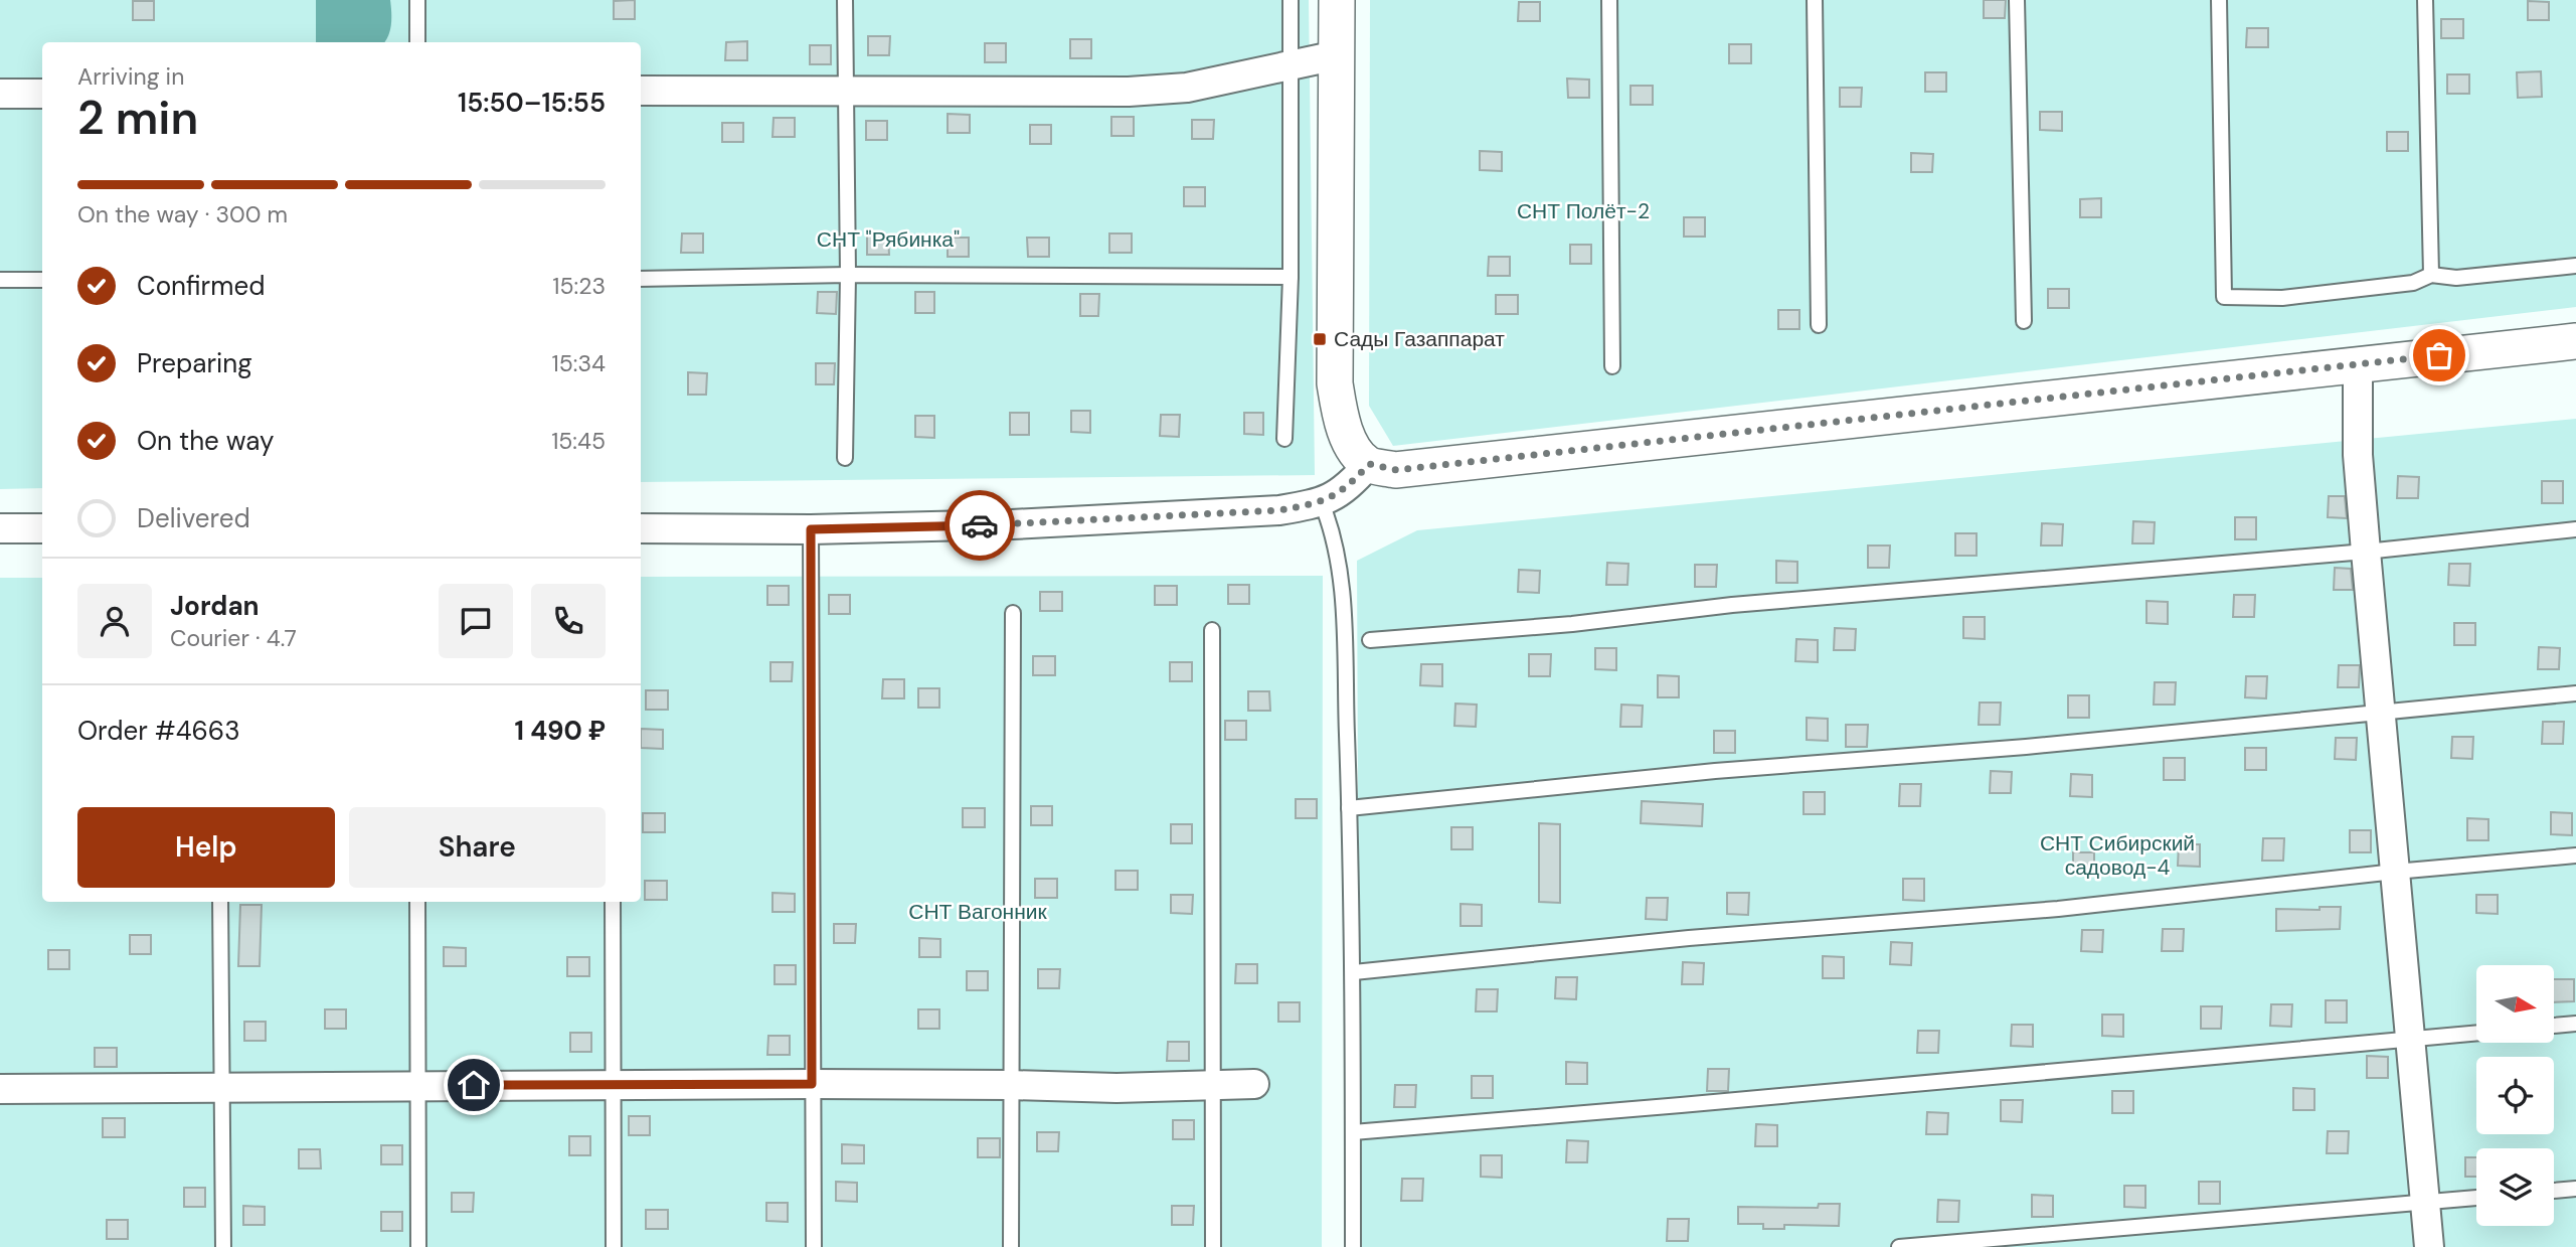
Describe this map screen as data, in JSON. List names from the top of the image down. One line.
{"parks":["СНТ Полёт-2","СНТ \"Рябинка\"","СНТ Сибирский садовод-4","СНТ Вагонник"],"places":{"transit":["Сады Газаппарат"]},"north":"right","page":{"heading":["2 min","Arriving in","15:50–15:55"],"panel":["Jordan","Courier · 4.7","Order #4663","1 490 ₽"],"bar":"On the way · 300 m","list":[["Confirmed","15:23"],["Preparing","15:34"],["On the way","15:45"],"Delivered"],"buttons":["Help","Share"]}}
